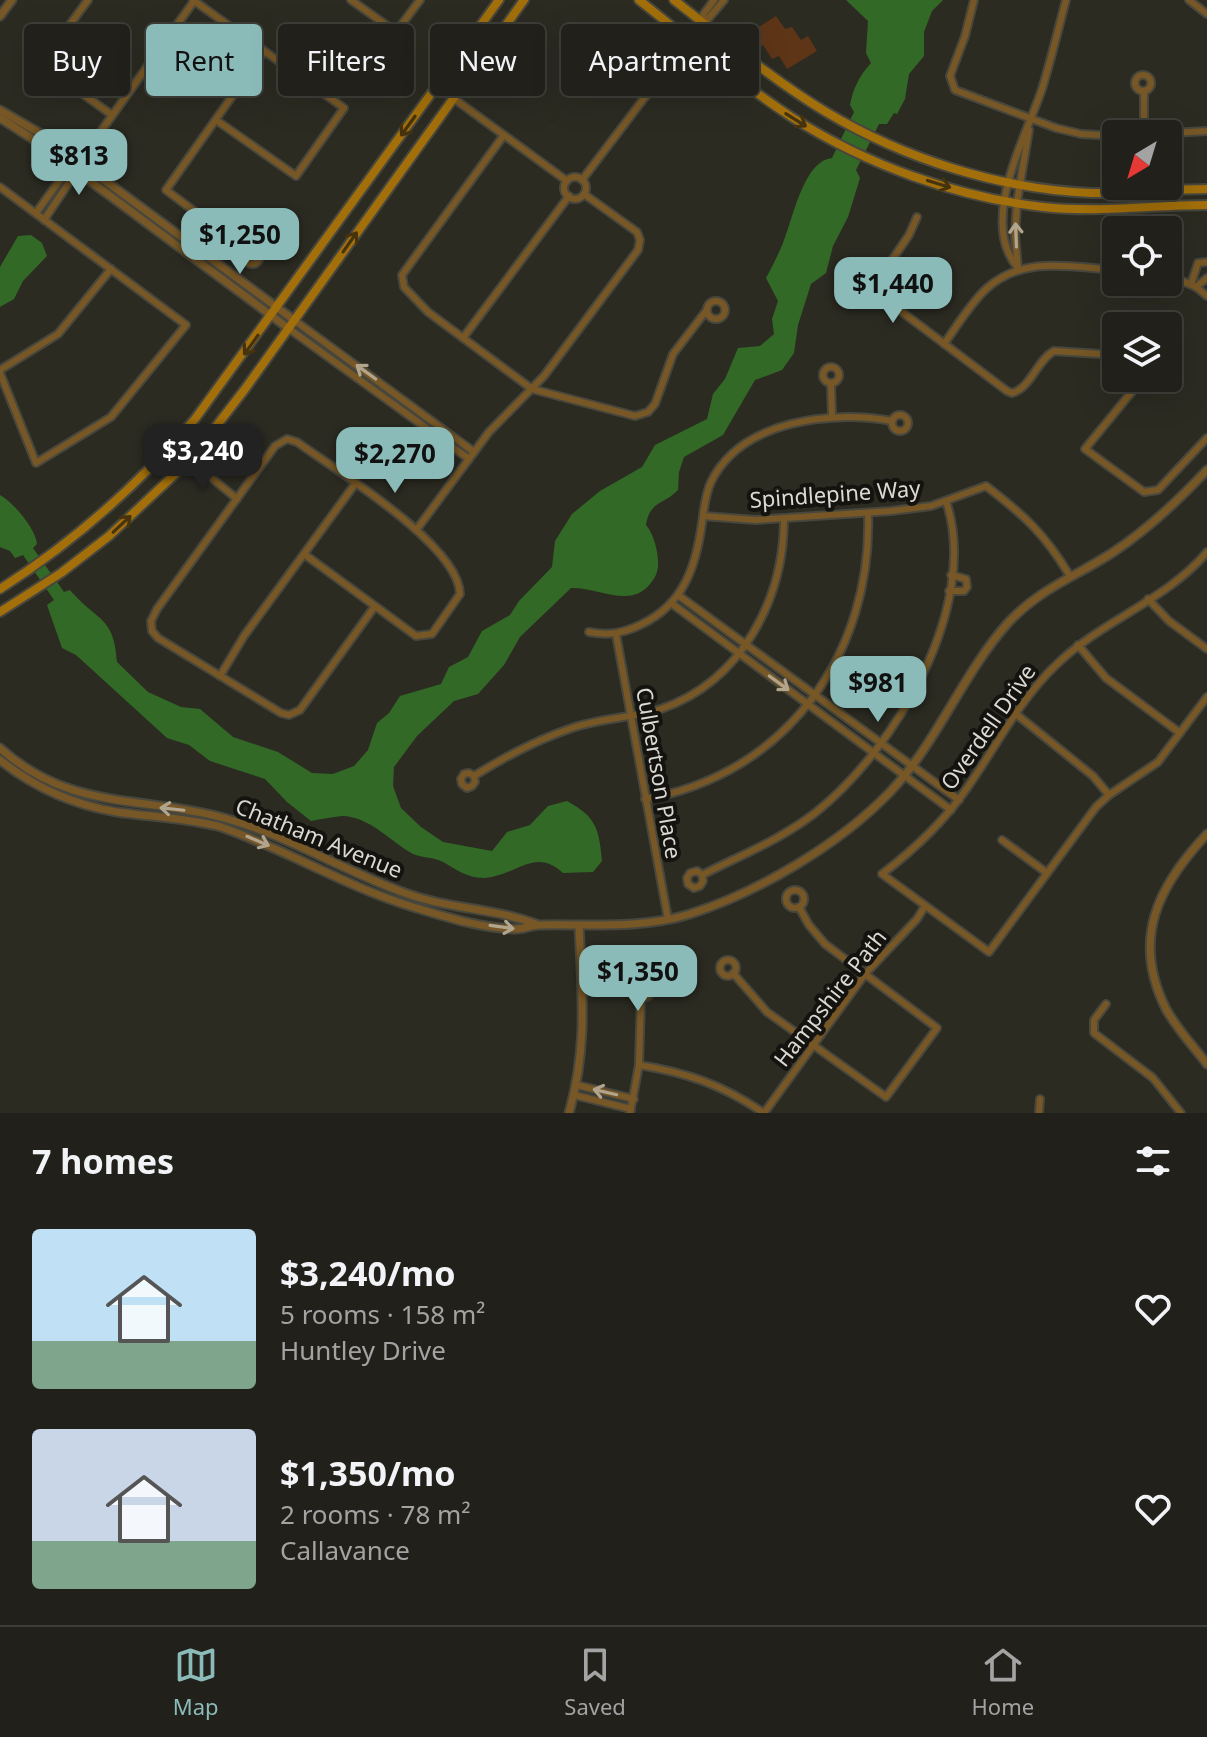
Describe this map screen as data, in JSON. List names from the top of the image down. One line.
{"streets":{"street":["Spindlepine Way","Overdell Drive","Culbertson Place","Chatham Avenue","Hampshire Path"]},"crossings":[["Spindlepine Way","Chatham Avenue"],["Overdell Drive","Hampshire Path"],["Culbertson Place","Chatham Avenue"]],"north":"bottom left","page":{"chip":["Buy","Rent","Filters","New","Apartment"],"price":["$813","$1,250","$1,440","$3,240","$2,270","$981","$1,350"],"heading":"7 homes","list":[{"name":"$3,240/mo","note":"5 rooms · 158 m² · Huntley Drive"},{"name":"$1,350/mo","note":"2 rooms · 78 m² · Callavance"}],"tabs":["Map","Saved","Home"]}}
